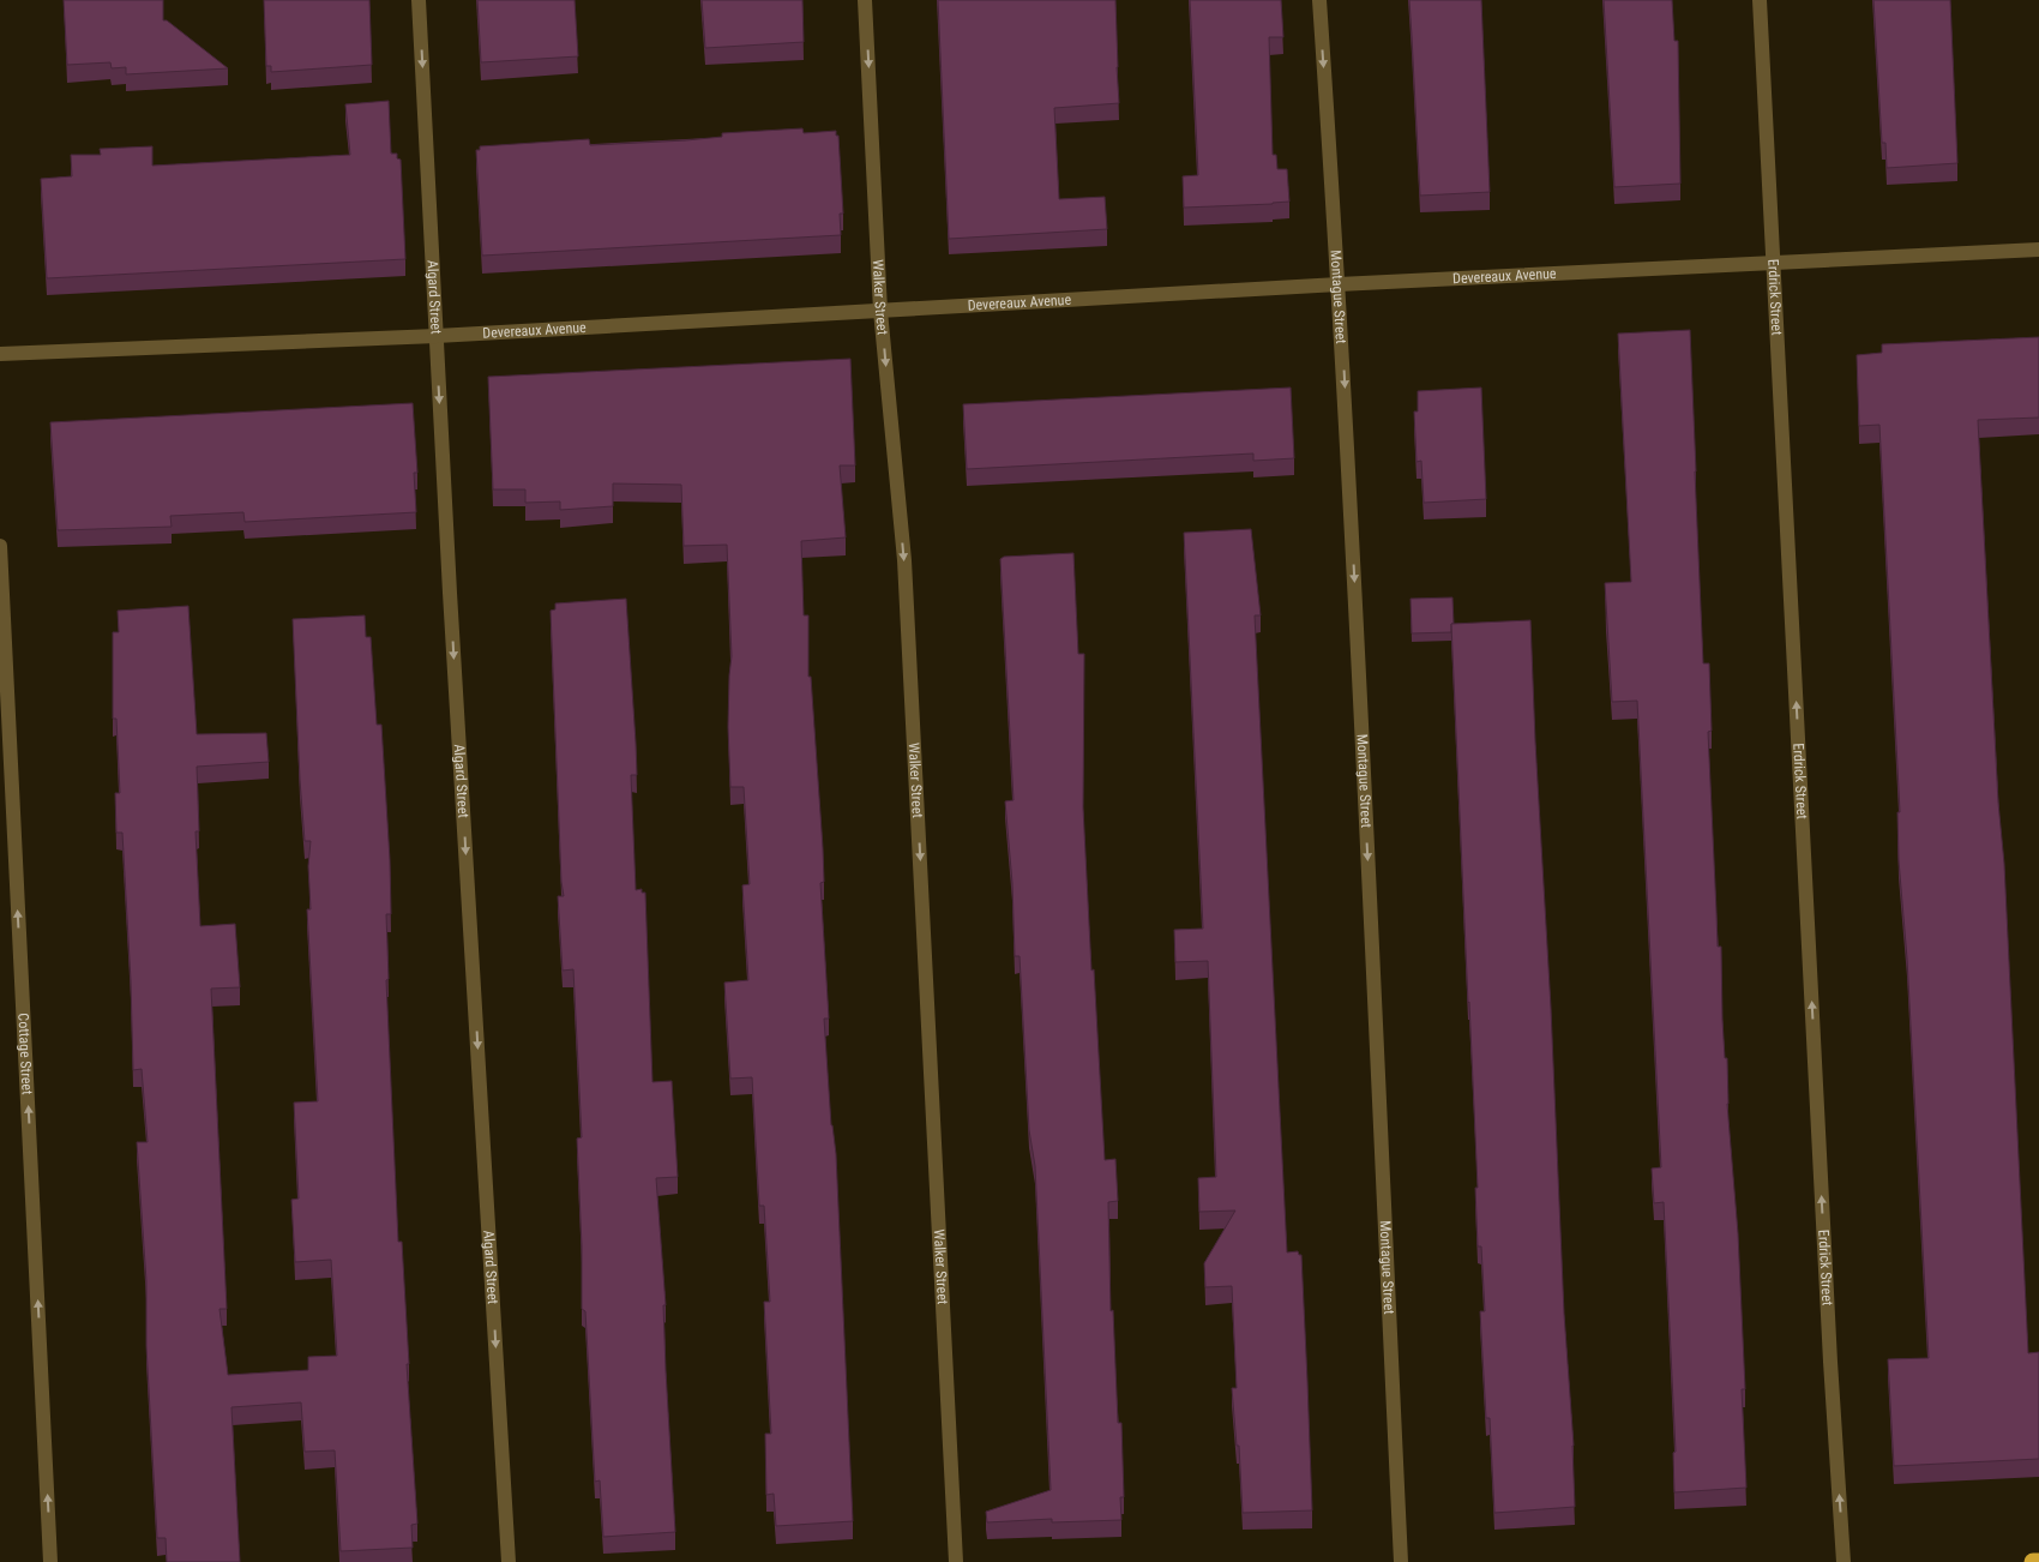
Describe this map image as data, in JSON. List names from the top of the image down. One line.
{"streets":{"street":["Devereaux Avenue","Montague Street","Algard Street","Walker Street","Erdrick Street","Cottage Street"]},"crossings":[["Devereaux Avenue","Montague Street"],["Devereaux Avenue","Algard Street"],["Devereaux Avenue","Walker Street"],["Devereaux Avenue","Erdrick Street"]],"one_way":["Montague Street","Algard Street","Walker Street","Erdrick Street","Cottage Street"]}
